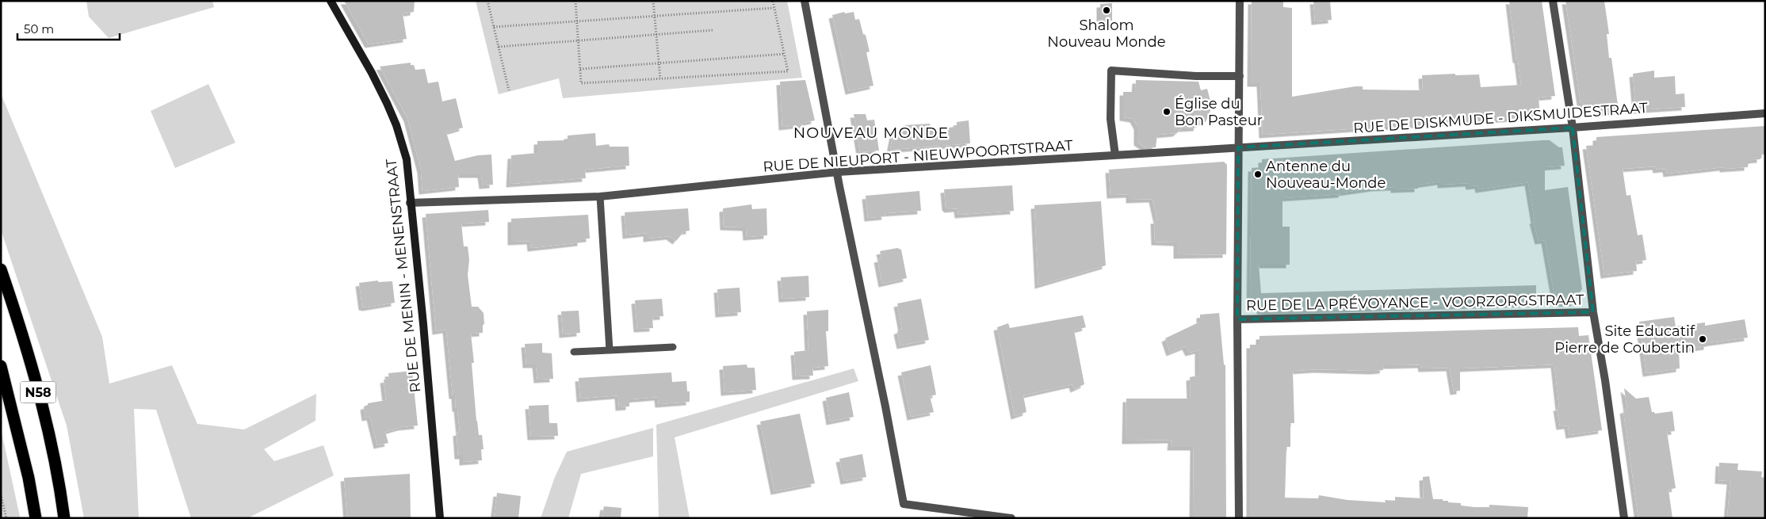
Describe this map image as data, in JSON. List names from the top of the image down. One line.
{"streets":{"highway":["N58"],"street":["RUE DE DISKMUDE - DIKSMUIDESTRAAT","RUE DE NIEUPORT - NIEUWPOORTSTRAAT","RUE DE MENIN - MENENSTRAAT","RUE DE LA PRÉVOYANCE - VOORZORGSTRAAT"]},"crossings":[["RUE DE DISKMUDE - DIKSMUIDESTRAAT","RUE DE NIEUPORT - NIEUWPOORTSTRAAT"],["RUE DE NIEUPORT - NIEUWPOORTSTRAAT","RUE DE MENIN - MENENSTRAAT"]],"districts":["NOUVEAU MONDE"],"places":["Shalom Nouveau Monde","Église du Bon Pasteur","Antenne du Nouveau-Monde","Site Educatif Pierre de Coubertin"],"scale_bar":"50 m"}
